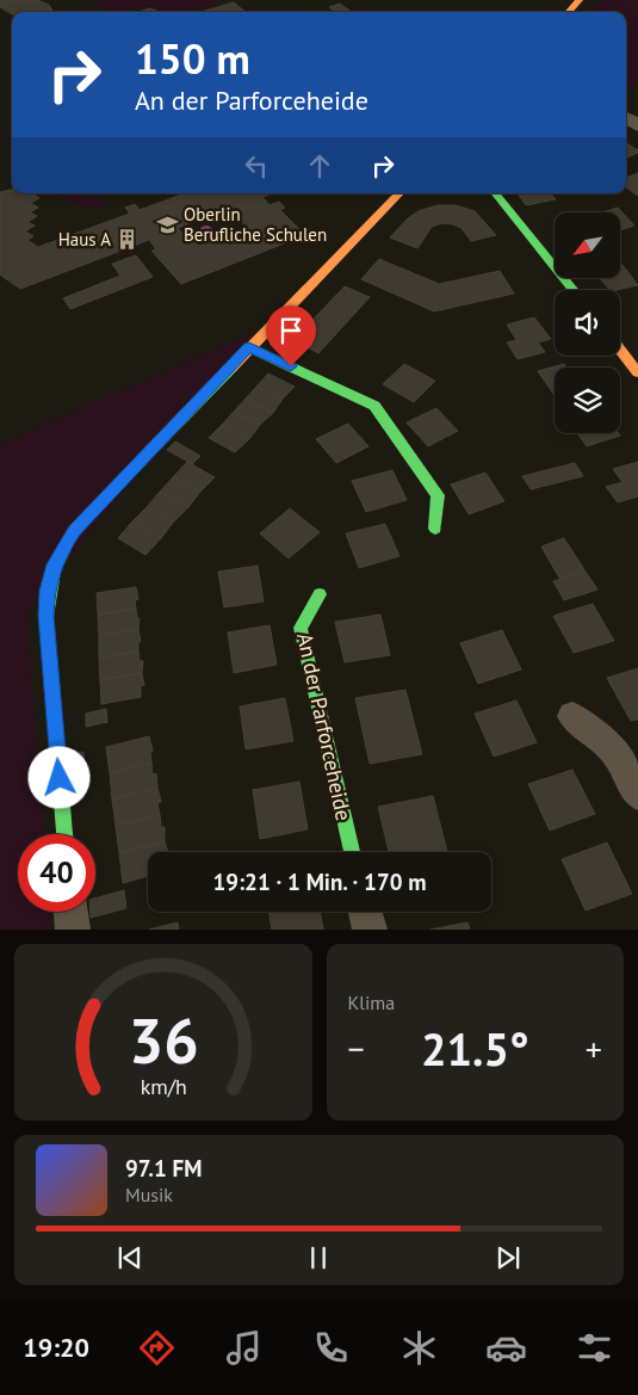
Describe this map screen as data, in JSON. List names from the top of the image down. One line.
{"streets":{"street":["An der Parforceheide"]},"places":{"school or university":["Oberlin Berufliche Schulen"],"building":["Haus A"]},"north":"bottom left","page":{"turn":["150 m","An der Parforceheide"],"limit":"40","trip":"19:21 · 1 Min. · 170 m","tile":"Klima","heat":["−","21.5°","+"],"song":["97.1 FM","Musik"],"tabs":"19:20","gauge":["36","km/h"]}}
